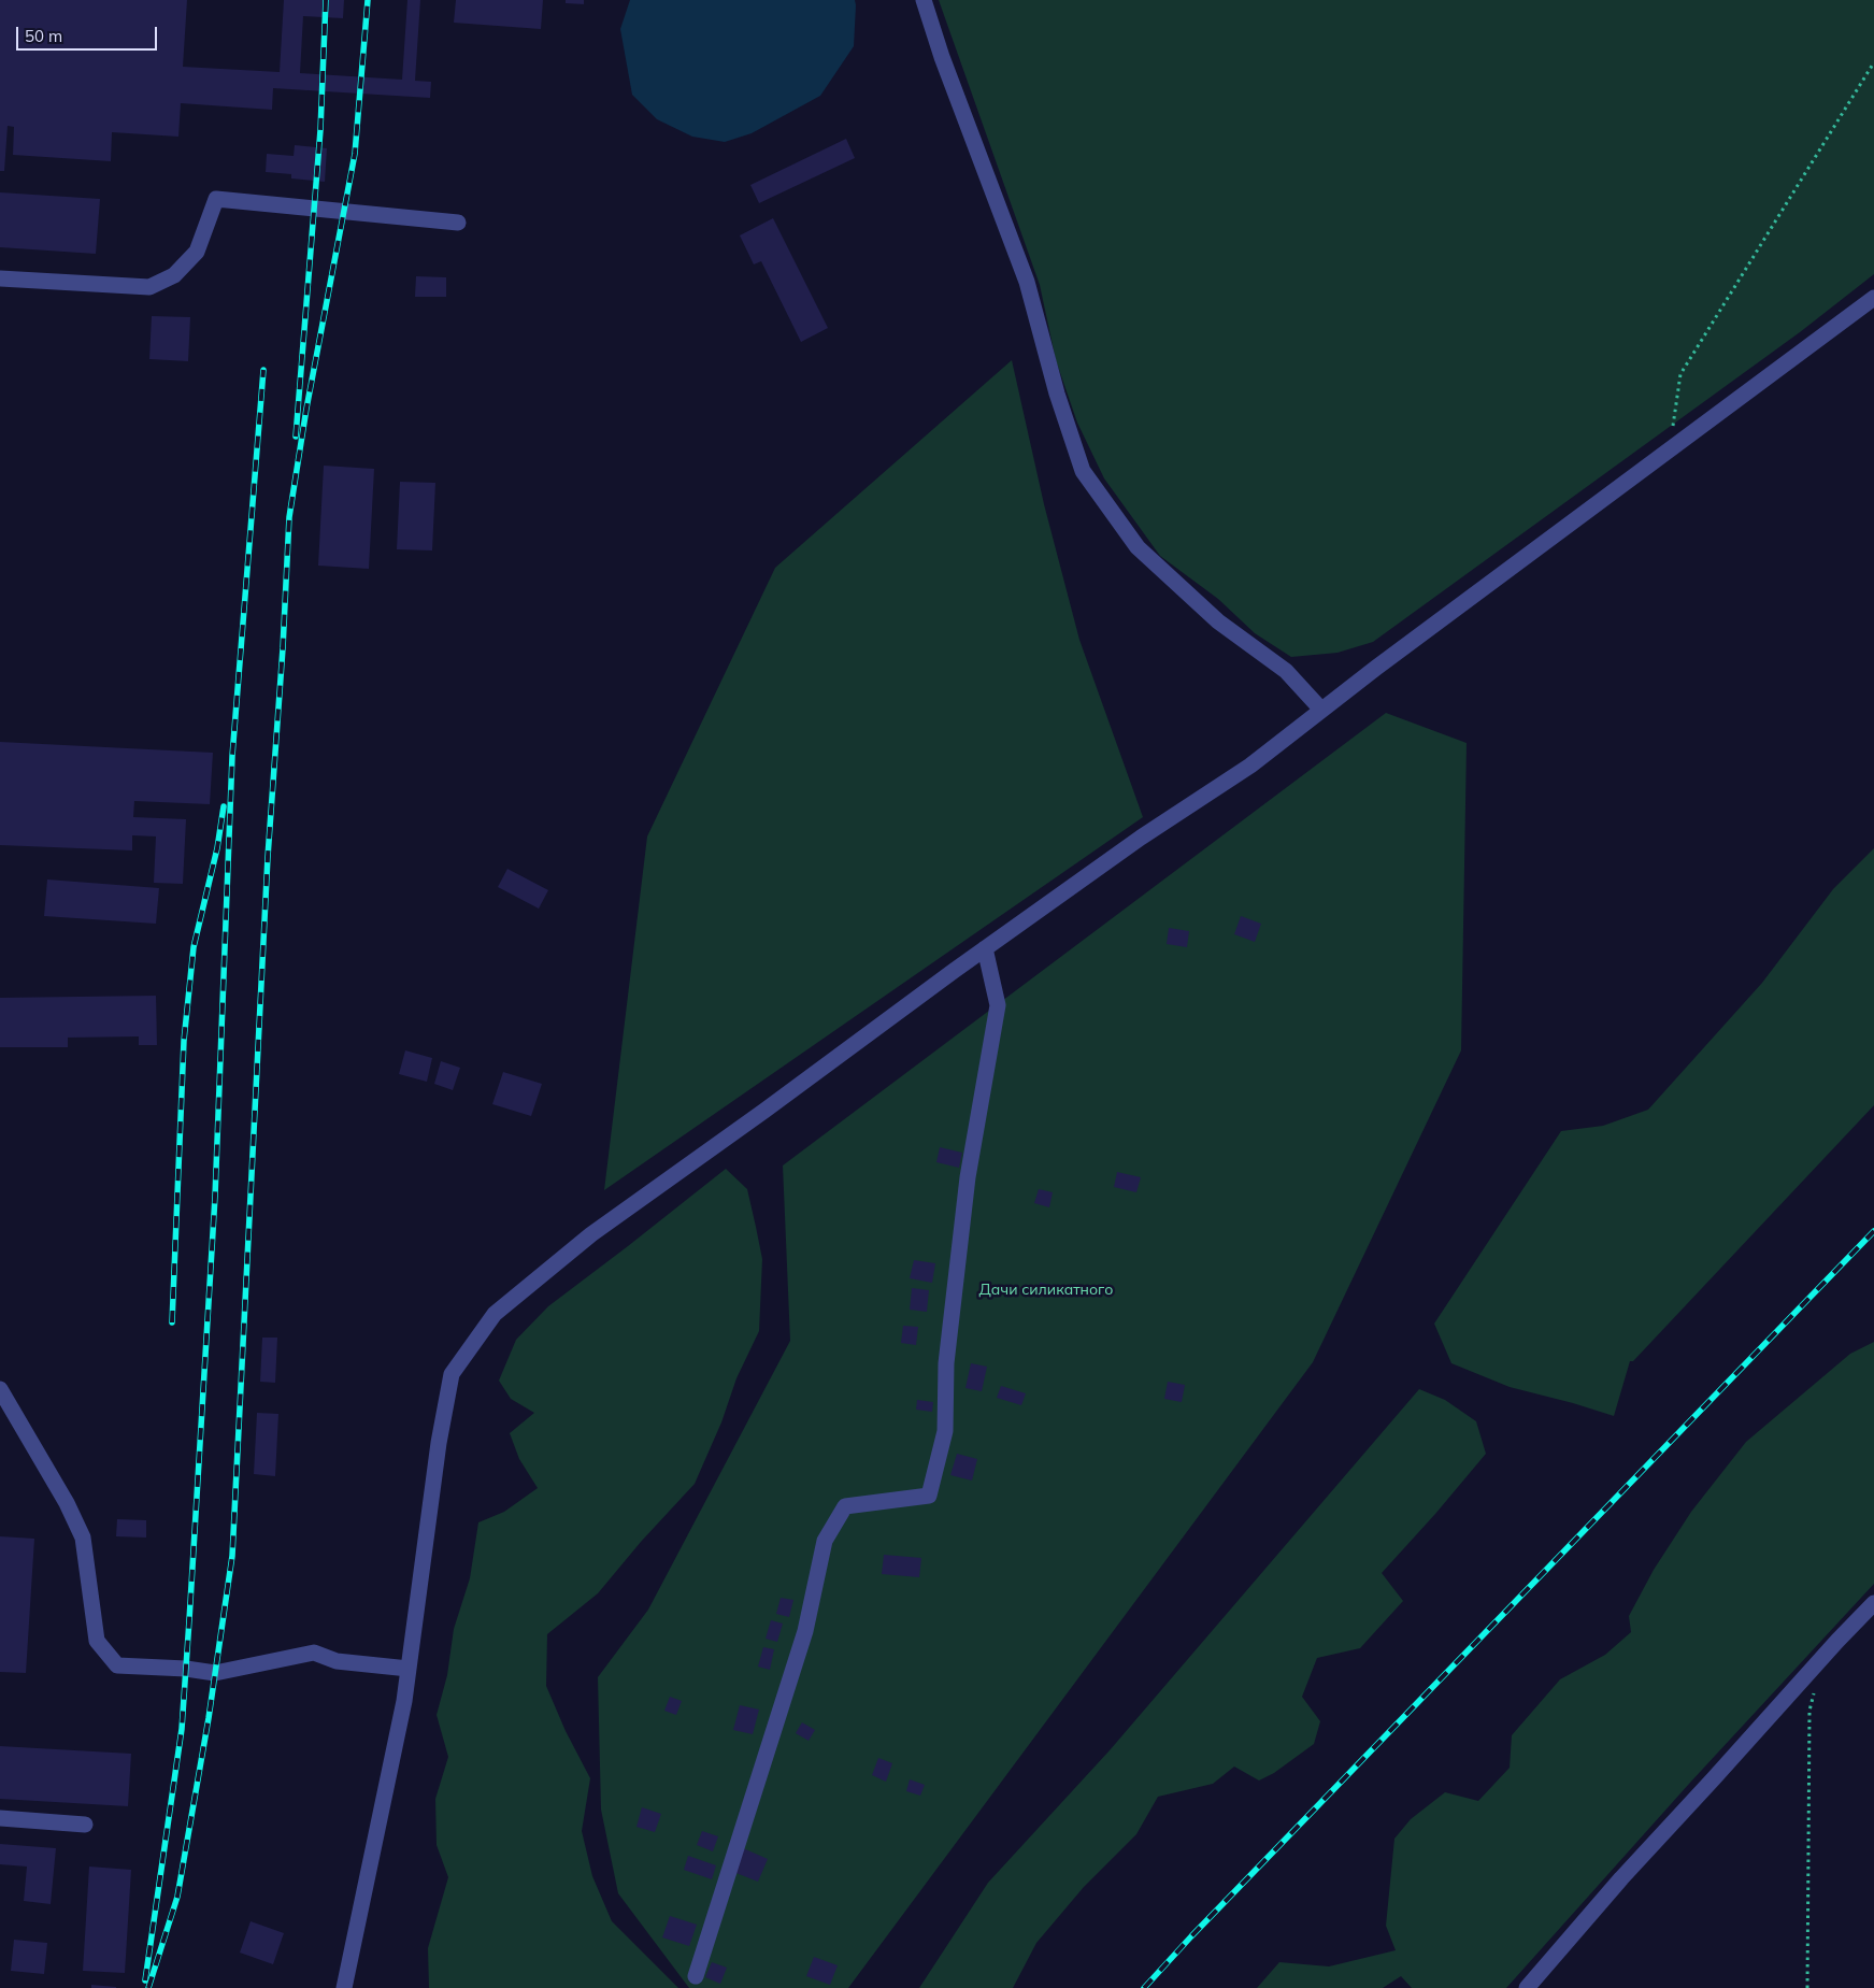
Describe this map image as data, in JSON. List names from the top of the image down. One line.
{"parks":["Дачи силикатного"],"scale_bar":"50 m"}
